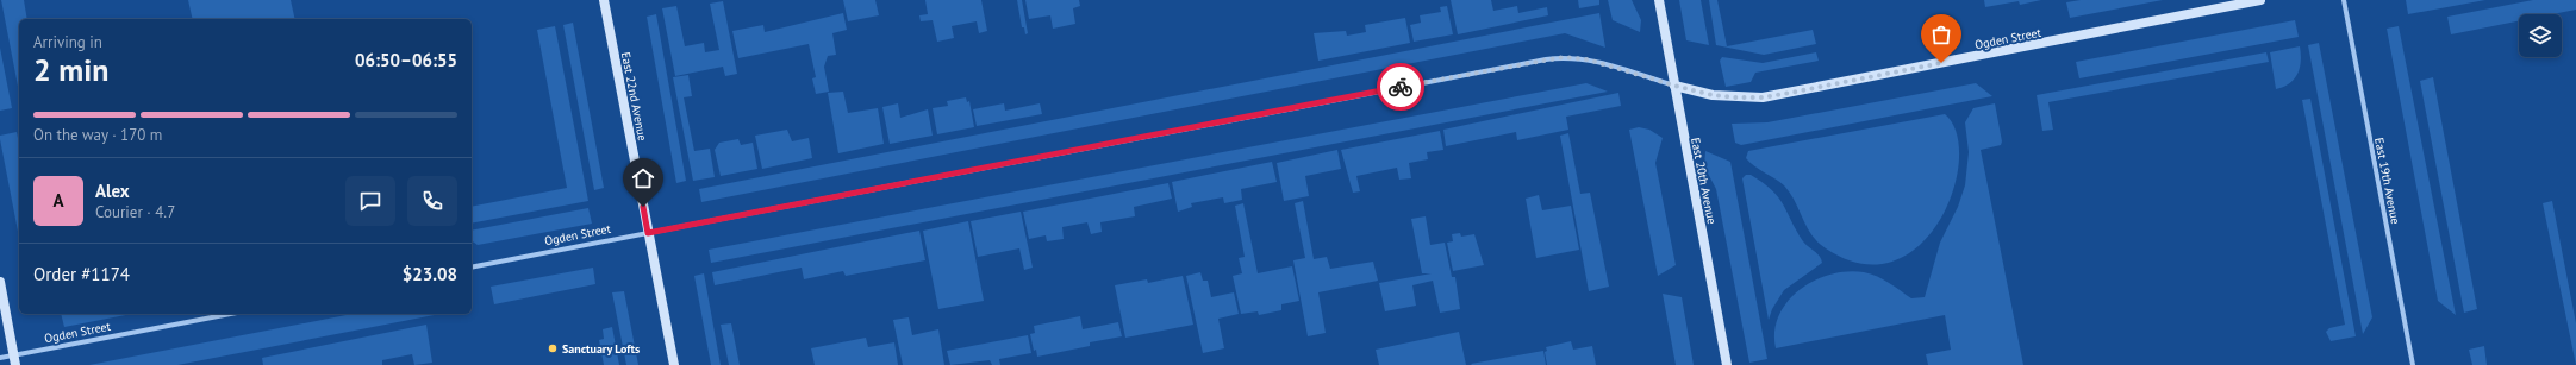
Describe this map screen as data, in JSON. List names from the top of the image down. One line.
{"streets":{"street":["Ogden Street","East 22nd Avenue","East 20th Avenue","East 19th Avenue"]},"crossings":[["Ogden Street","East 22nd Avenue"],["Ogden Street","East 20th Avenue"]],"places":["Sanctuary Lofts"],"page":{"heading":["2 min","Arriving in","06:50–06:55"],"panel":["Alex","Courier · 4.7","Order #1174","$23.08"],"bar":"On the way · 170 m","round":"A"}}
